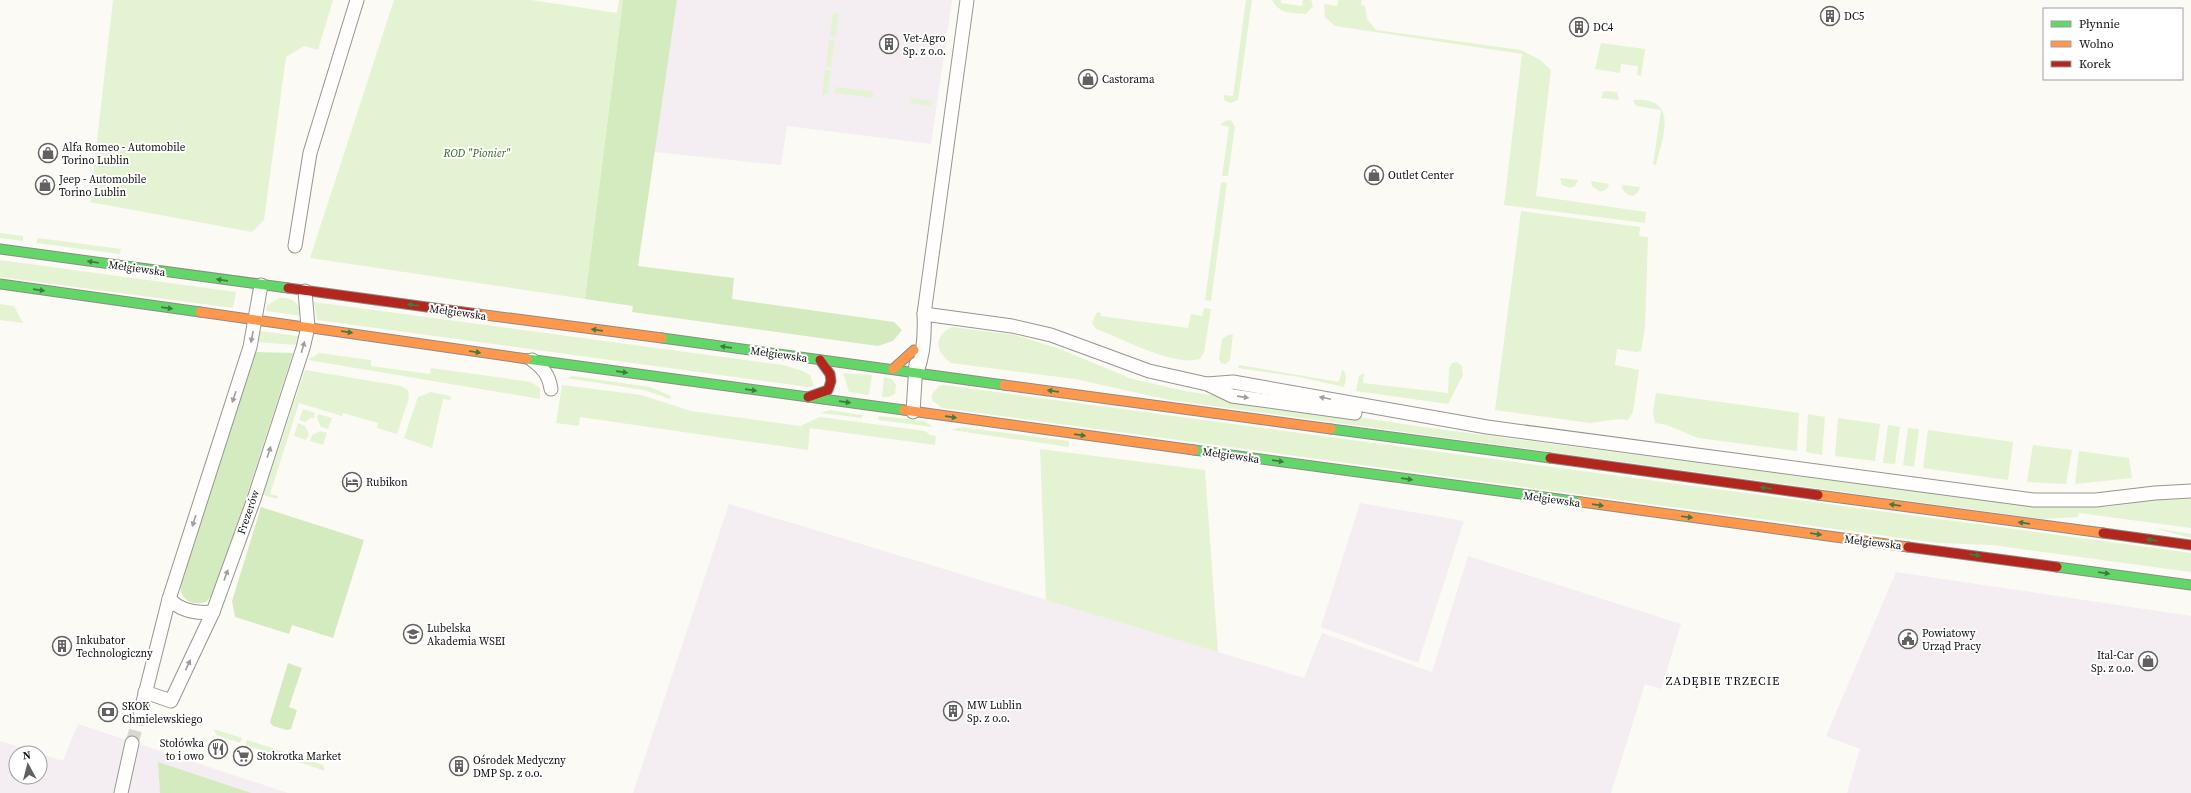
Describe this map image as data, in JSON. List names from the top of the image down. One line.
{"streets":{"main road":["Mełgiewska"],"street":["Frezerów"]},"crossings":[["Mełgiewska","Frezerów"]],"districts":["ZADĘBIE TRZECIE"],"parks":["ROD \"Pionier\""],"places":{"building":["DC5","DC4","Vet-Agro Sp. z o.o.","Inkubator Technologiczny","MW Lublin Sp. z o.o.","Ośrodek Medyczny DMP Sp. z o.o."],"shop":["Castorama","Alfa Romeo - Automobile Torino Lublin","Outlet Center","Jeep - Automobile Torino Lublin","Ital-Car Sp. z o.o."],"hotel":["Rubikon"],"school or university":["Lubelska Akademia WSEI"],"public building":["Powiatowy Urząd Pracy"],"bank":["SKOK Chmielewskiego"],"restaurant":["Stołówka to i owo"],"supermarket":["Stokrotka Market"]},"legend":["Płynnie","Wolno","Korek"],"north":"top"}
